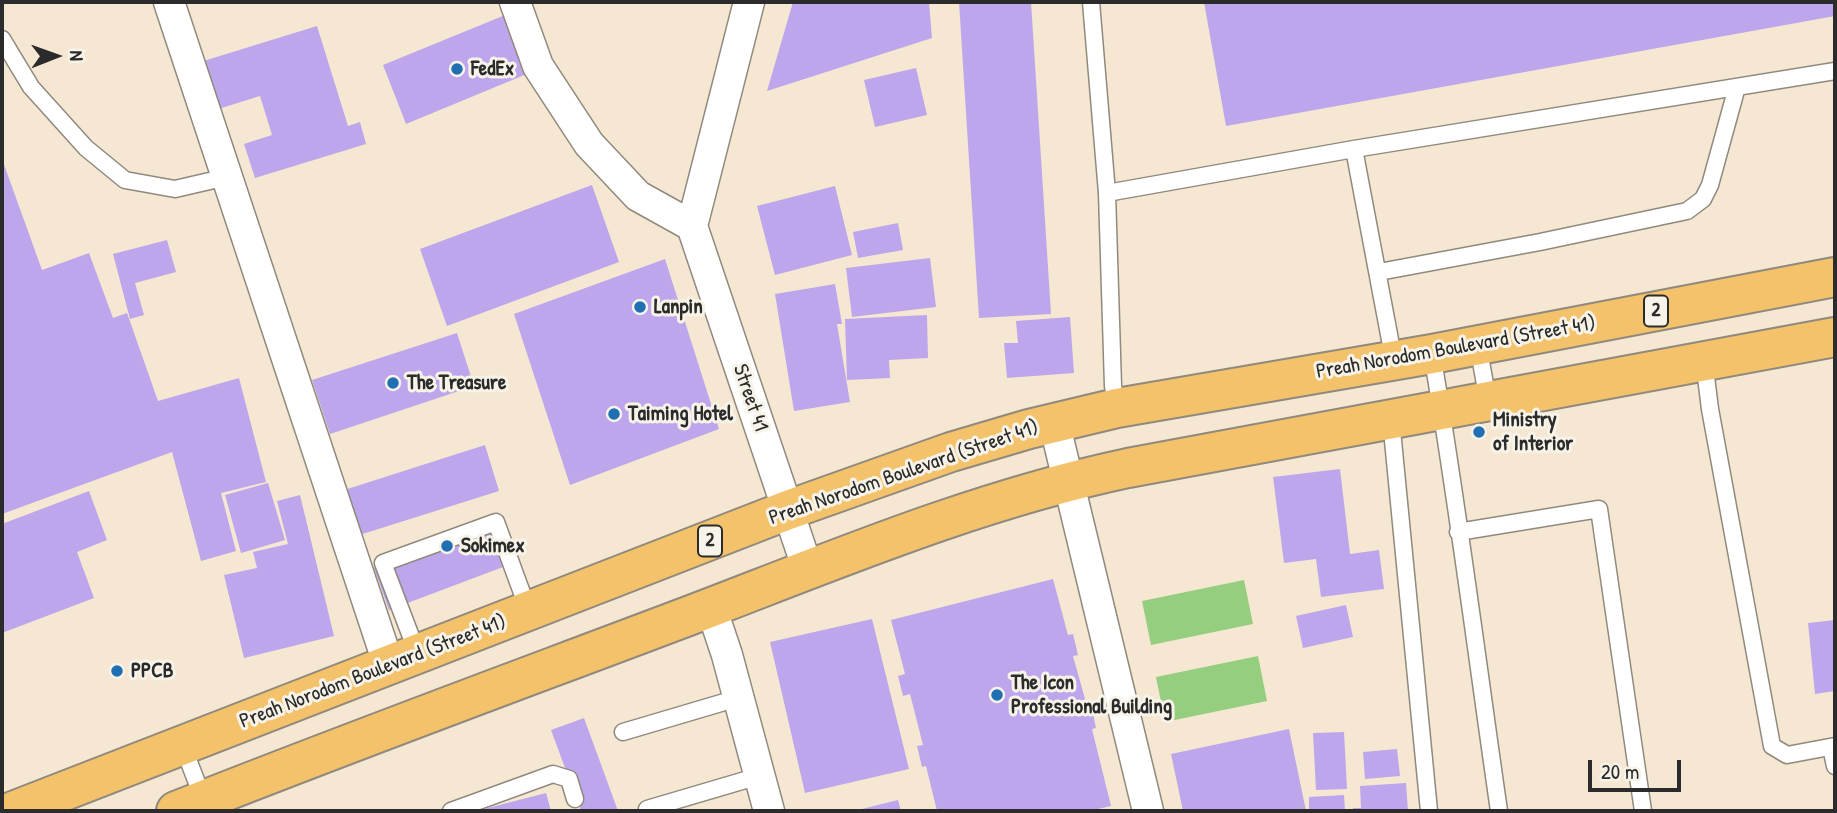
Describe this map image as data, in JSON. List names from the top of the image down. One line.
{"streets":{"main road":["2","Preah Norodom Boulevard (Street 41)"],"street":["Street 41"]},"crossings":[["Preah Norodom Boulevard (Street 41)","Street 41"]],"places":["FedEx","Lanpin","The Treasure","Taiming Hotel","Ministry of Interior","Sokimex","PPCB","The Icon Professional Building"],"scale_bar":"20 m","north":"right"}
